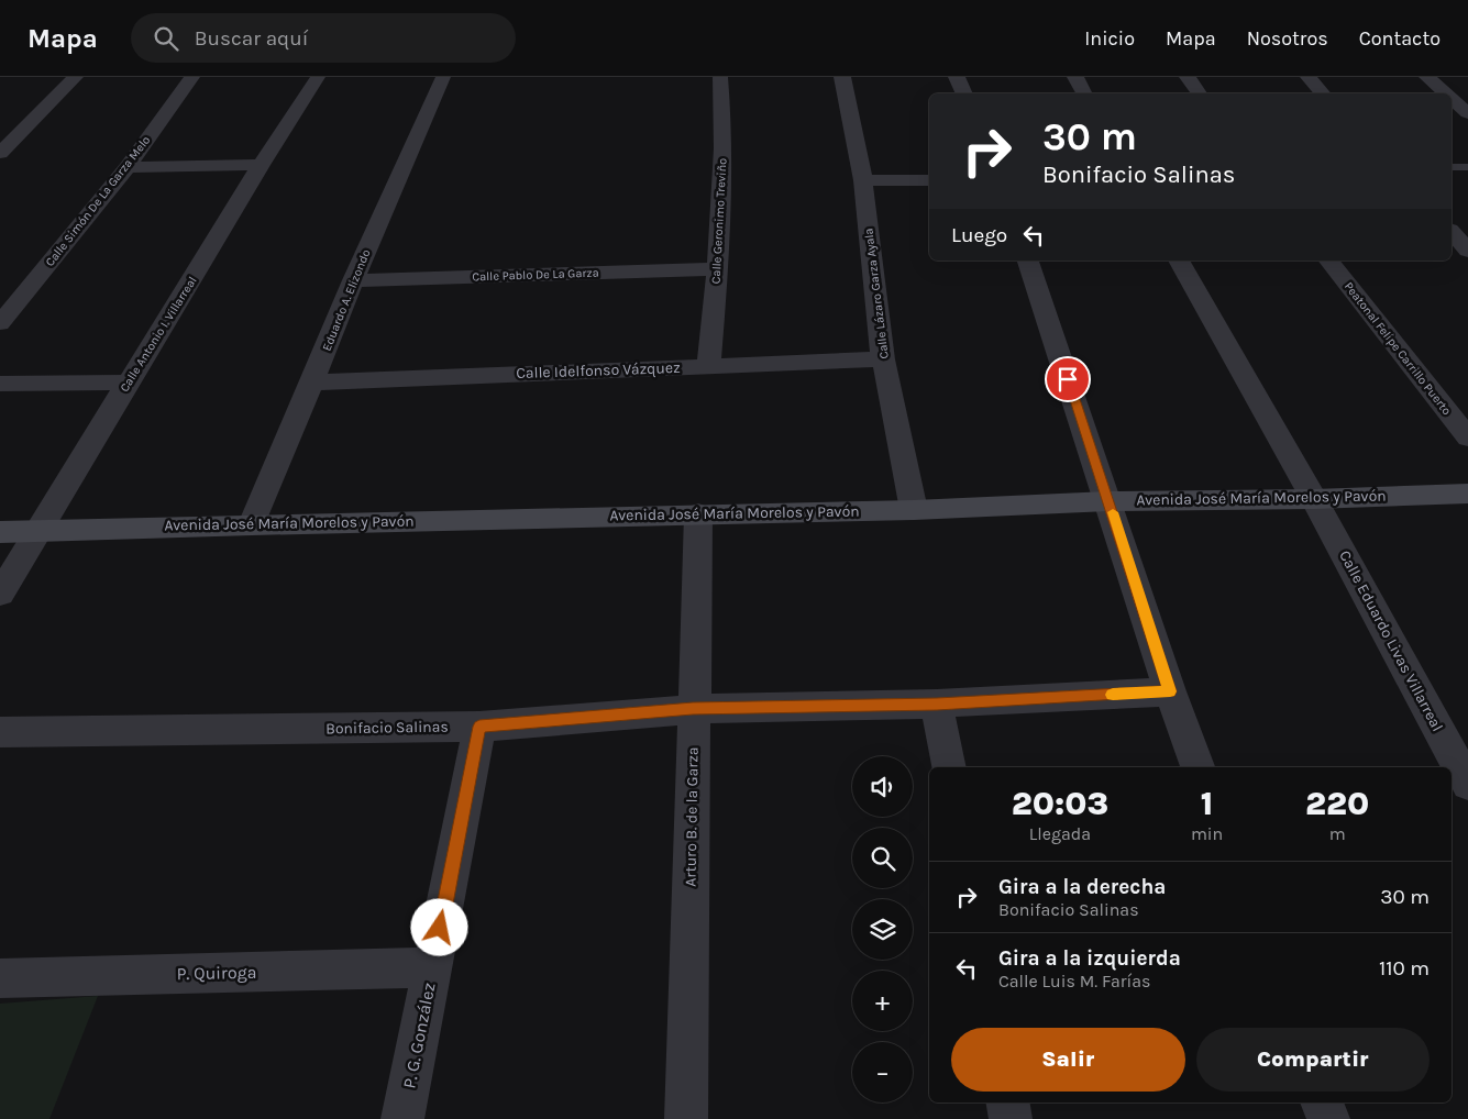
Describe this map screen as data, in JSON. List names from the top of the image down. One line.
{"streets":{"street":["Calle Simón De La Garza Melo","Calle Geronimo Treviño","Calle Pablo De La Garza","Calle Lázaro Garza Ayala","Eduardo A. Elizondo","Calle Antonio I. Villarreal","Peatonal Felipe Carrillo Puerto","Calle Idelfonso Vázquez","Avenida José María Morelos y Pavón","Calle Eduardo Livas Villarreal","Bonifacio Salinas","Arturo B. de la Garza","P. Quiroga","P. G. González"]},"crossings":[["Calle Geronimo Treviño","Calle Pablo De La Garza"],["Calle Geronimo Treviño","Calle Idelfonso Vázquez"],["Calle Pablo De La Garza","Eduardo A. Elizondo"],["Calle Lázaro Garza Ayala","Calle Idelfonso Vázquez"],["Calle Lázaro Garza Ayala","Avenida José María Morelos y Pavón"],["Eduardo A. Elizondo","Calle Idelfonso Vázquez"],["Eduardo A. Elizondo","Avenida José María Morelos y Pavón"],["Calle Antonio I. Villarreal","Avenida José María Morelos y Pavón"],["Avenida José María Morelos y Pavón","Calle Eduardo Livas Villarreal"],["Avenida José María Morelos y Pavón","Arturo B. de la Garza"],["Bonifacio Salinas","Arturo B. de la Garza"],["Bonifacio Salinas","P. G. González"],["P. Quiroga","P. G. González"]],"page":{"header":"Mapa","search":"Buscar aquí","nav":["Inicio","Mapa","Nosotros","Contacto"],"turn":["30 m","Bonifacio Salinas"],"then":"Luego","map_buttons":["+","−"],"eta":["20:03","Llegada","1","min","220","m"],"list":[{"name":"Gira a la derecha","note":"Bonifacio Salinas","value":"30 m"},{"name":"Gira a la izquierda","note":"Calle Luis M. Farías","value":"110 m"}],"buttons":["Salir","Compartir"]}}
